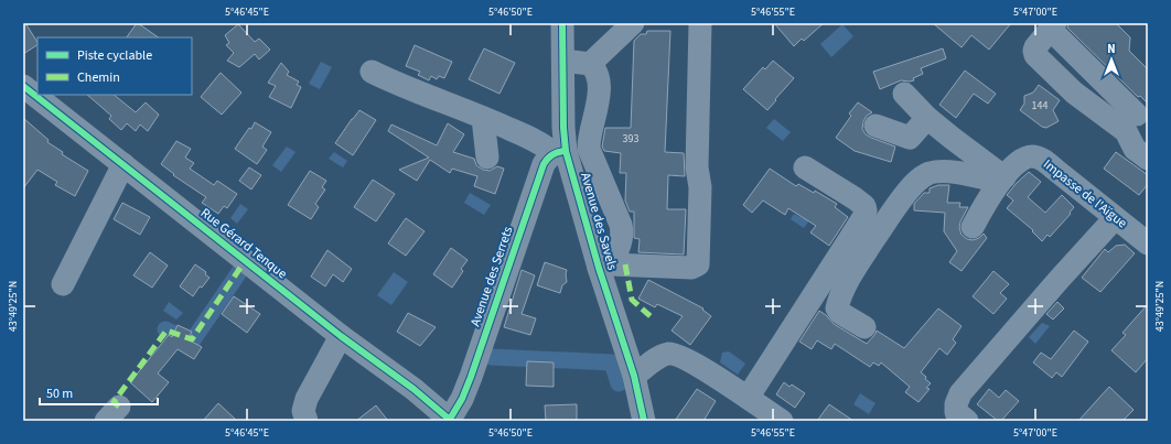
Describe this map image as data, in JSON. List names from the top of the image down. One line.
{"streets":{"street":["Impasse de l'Aïgue","Avenue des Savels","Rue Gérard Tenque","Avenue des Serrets"]},"crossings":[["Avenue des Savels","Avenue des Serrets"],["Rue Gérard Tenque","Avenue des Serrets"]],"house_numbers":["144","393"],"legend":["Piste cyclable","Chemin"],"scale_bar":"50 m","north":"top","coordinates":["5°46'45\"E","5°46'50\"E","5°46'55\"E","5°47'00\"E","43°49'25\"N"]}
